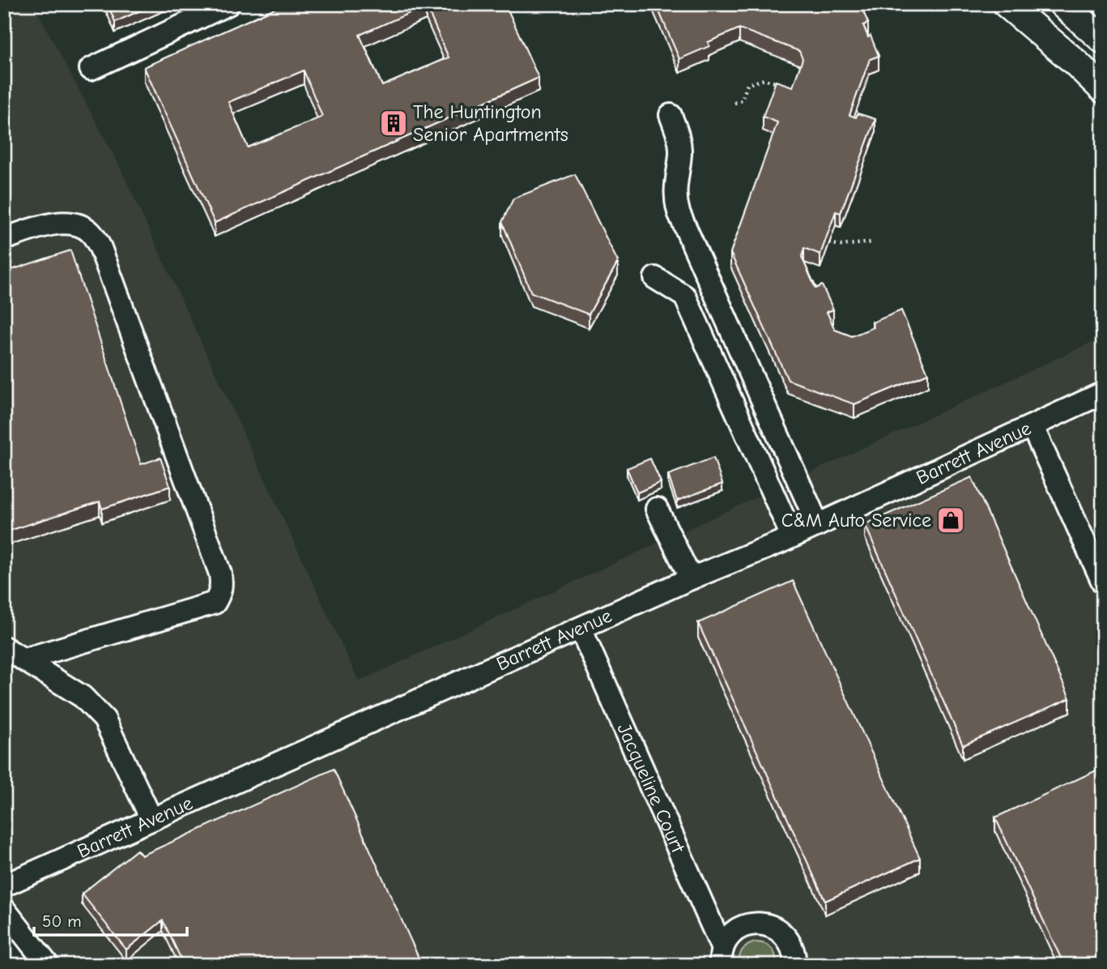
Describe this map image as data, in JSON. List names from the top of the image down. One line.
{"streets":{"street":["Barrett Avenue","Jacqueline Court"]},"crossings":[["Barrett Avenue","Jacqueline Court"]],"places":{"building":["The Huntington Senior Apartments"],"shop":["C&M Auto Service"]},"scale_bar":"50 m"}
